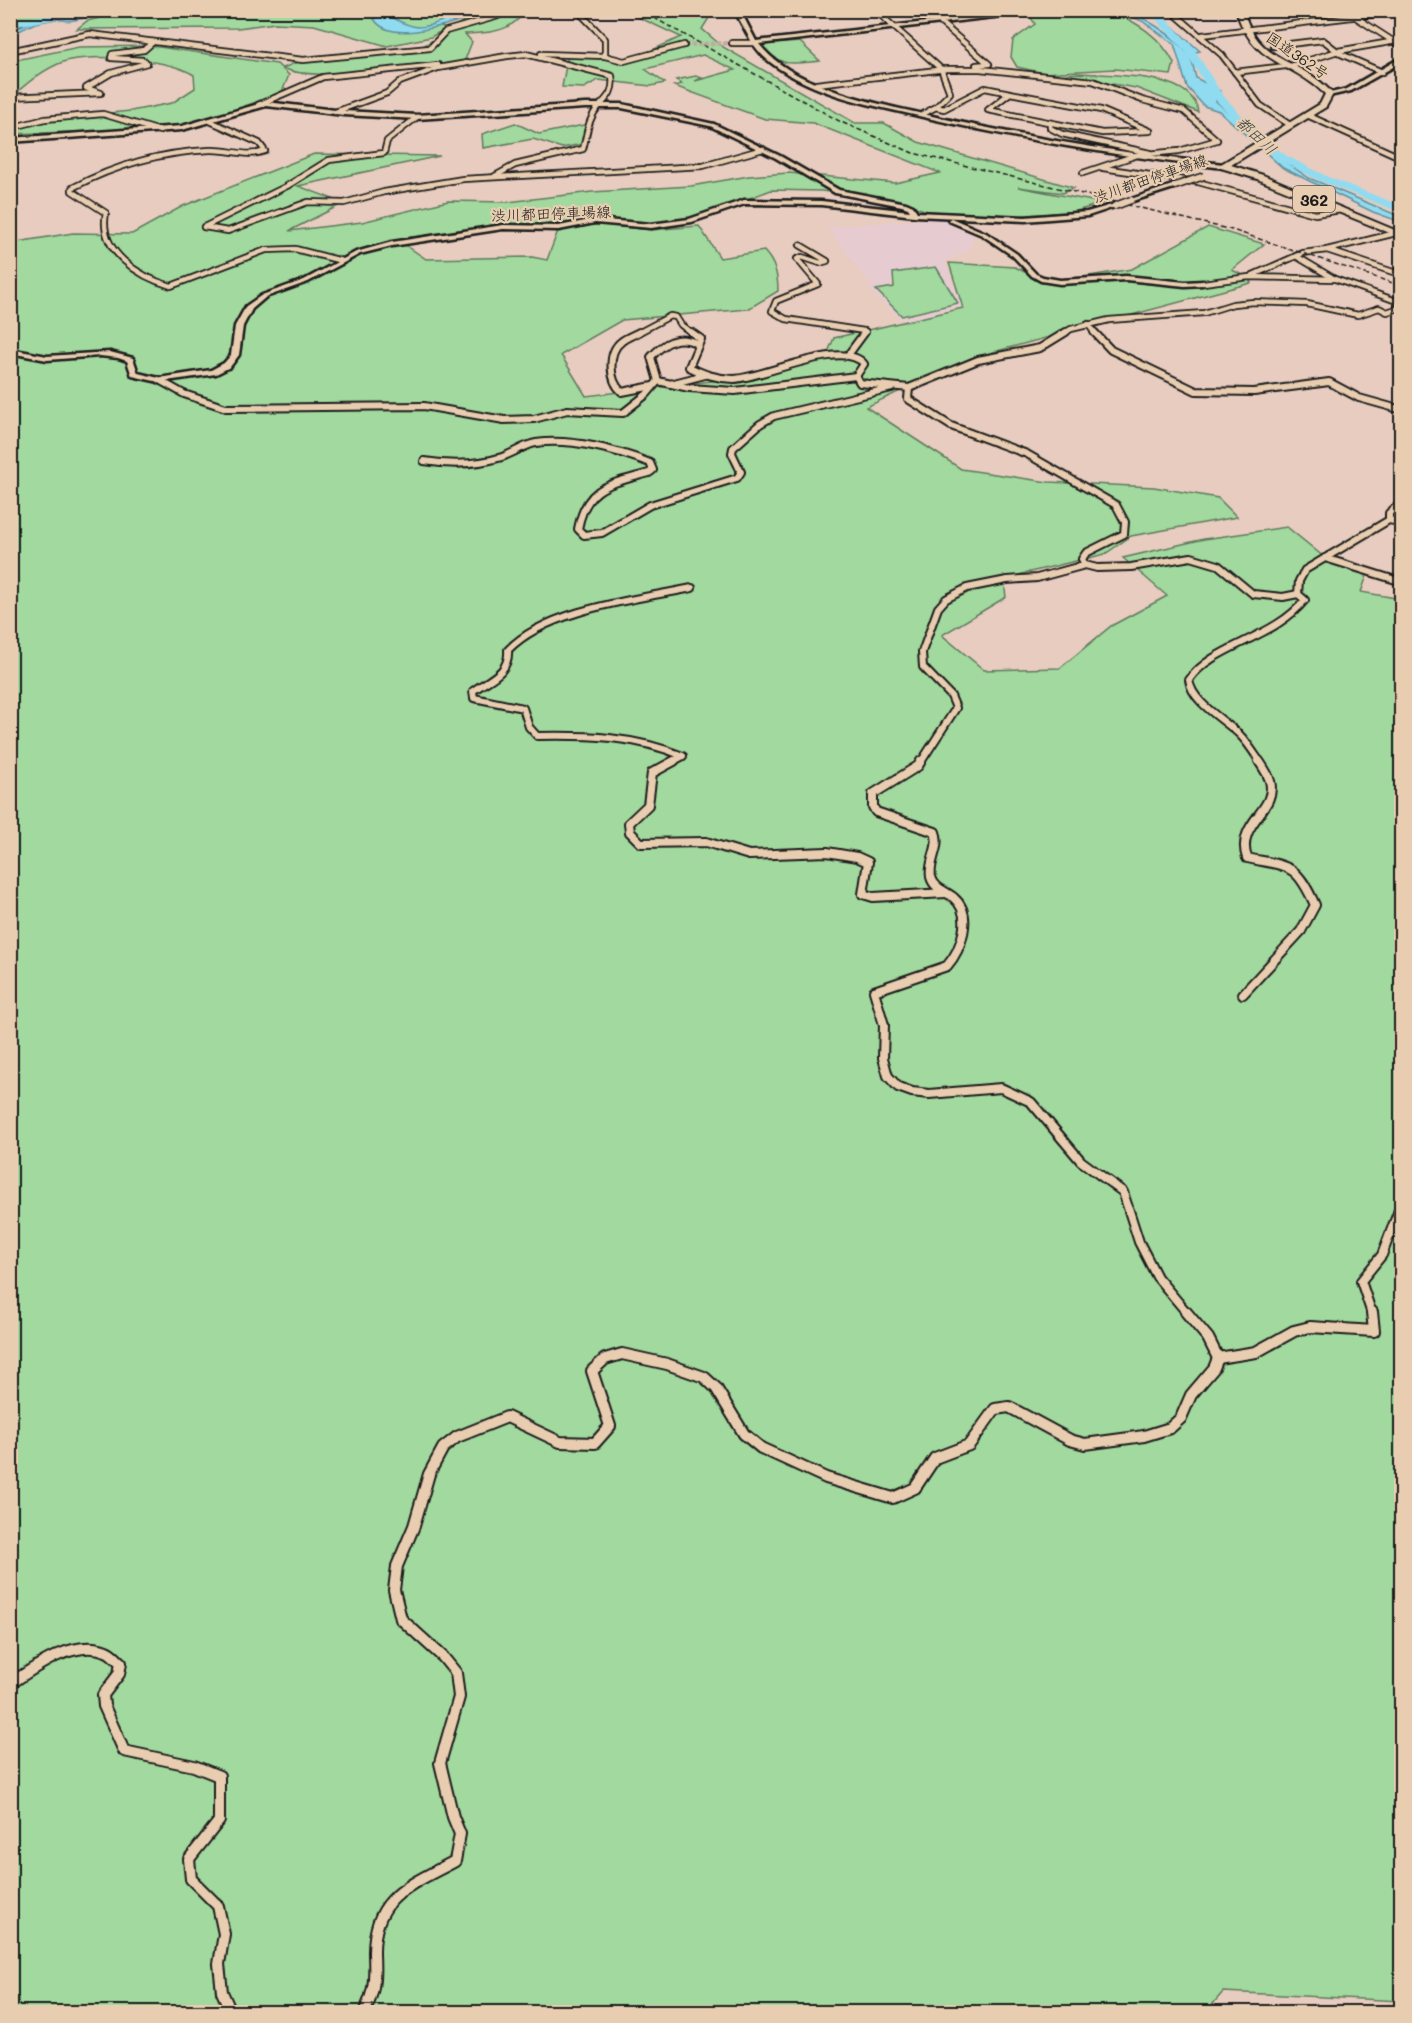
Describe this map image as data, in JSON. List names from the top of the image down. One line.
{"streets":{"highway":["国道362号","362"],"street":["渋川都田停車場線"]},"crossings":[["国道362号","渋川都田停車場線"],["国道362号","362"],["渋川都田停車場線","362"]],"water":["都田川"]}
